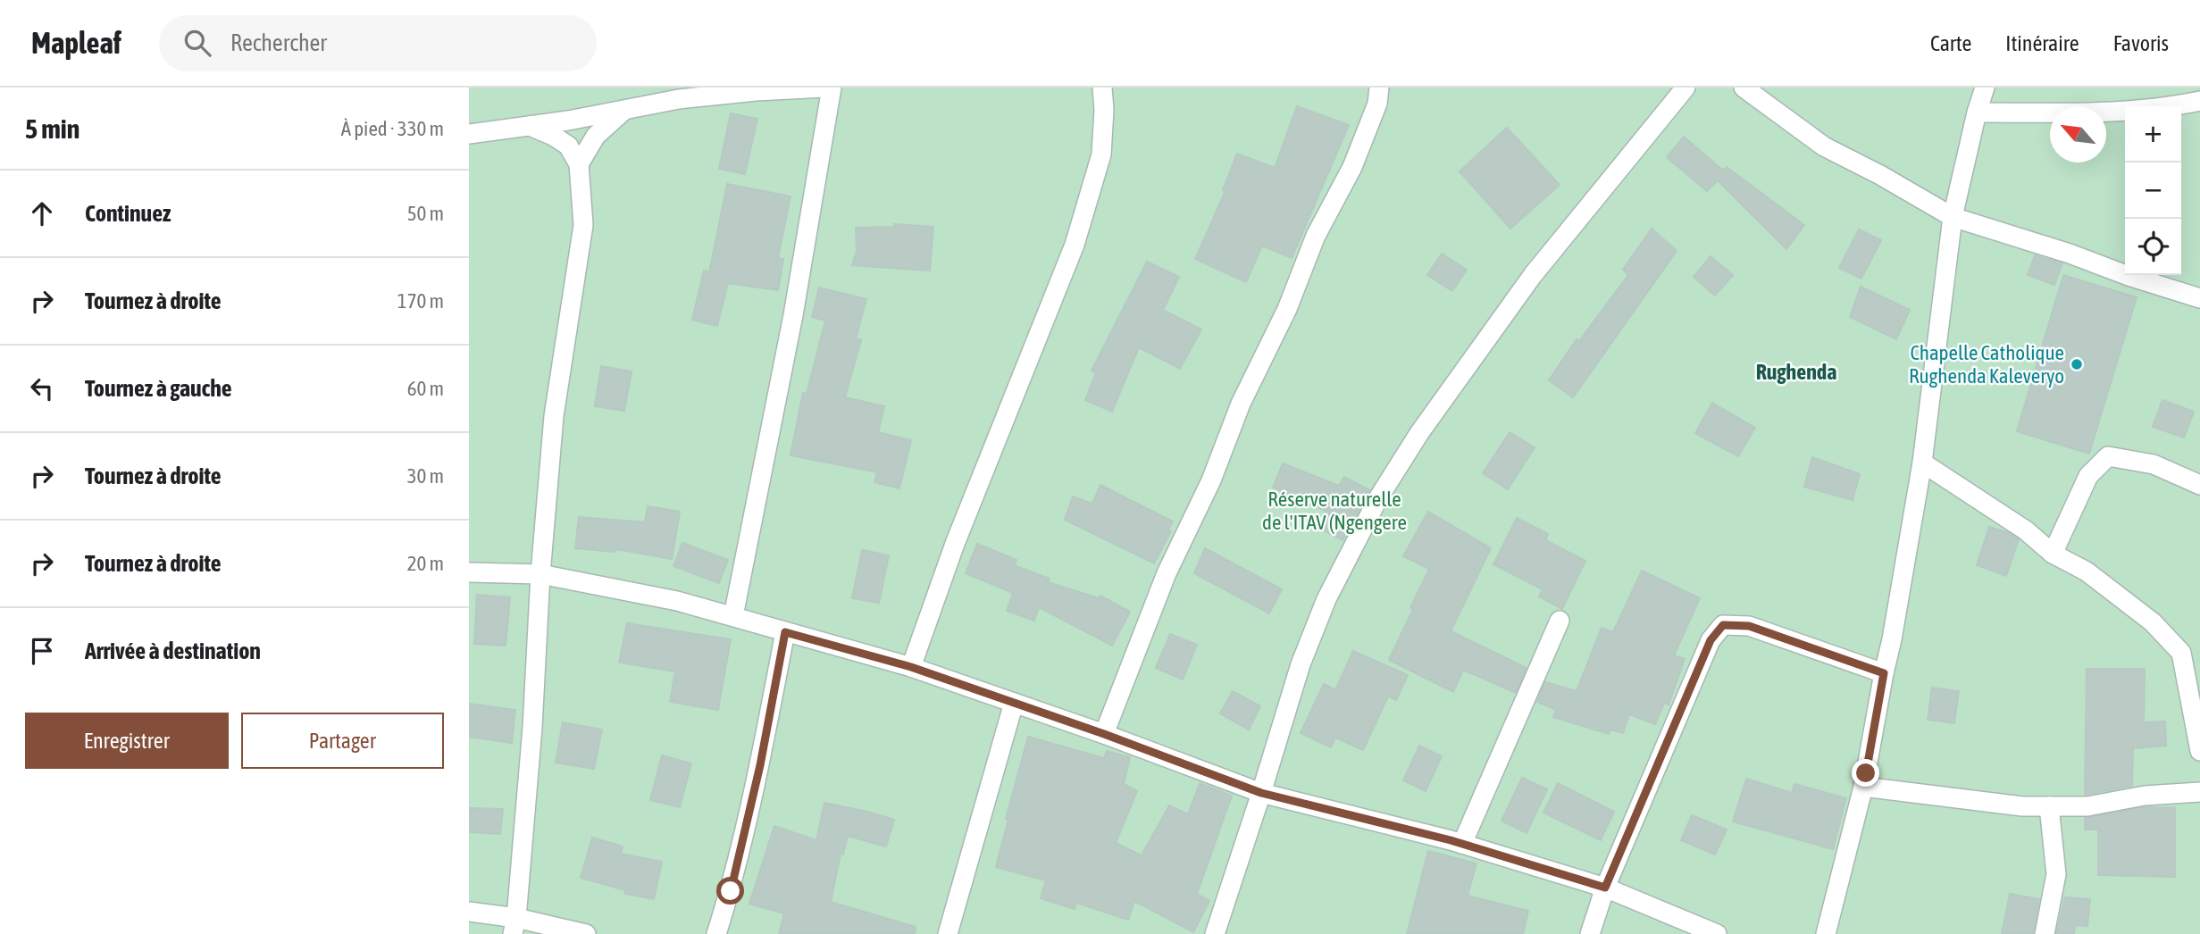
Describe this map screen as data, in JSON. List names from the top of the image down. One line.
{"districts":["Rughenda"],"parks":["Réserve naturelle de l'ITAV (Ngengere"],"places":["Chapelle Catholique Rughenda Kaleveryo"],"north":"top left","page":{"header":"Mapleaf","search":"Rechercher","nav":["Carte","Itinéraire","Favoris"],"heading":["5 min","À pied · 330 m"],"map_buttons":["+","−"],"list":[["Continuez","50 m"],["Tournez à droite","170 m"],["Tournez à gauche","60 m"],["Tournez à droite","30 m"],["Tournez à droite","20 m"],"Arrivée à destination"],"buttons":["Enregistrer","Partager"]}}
